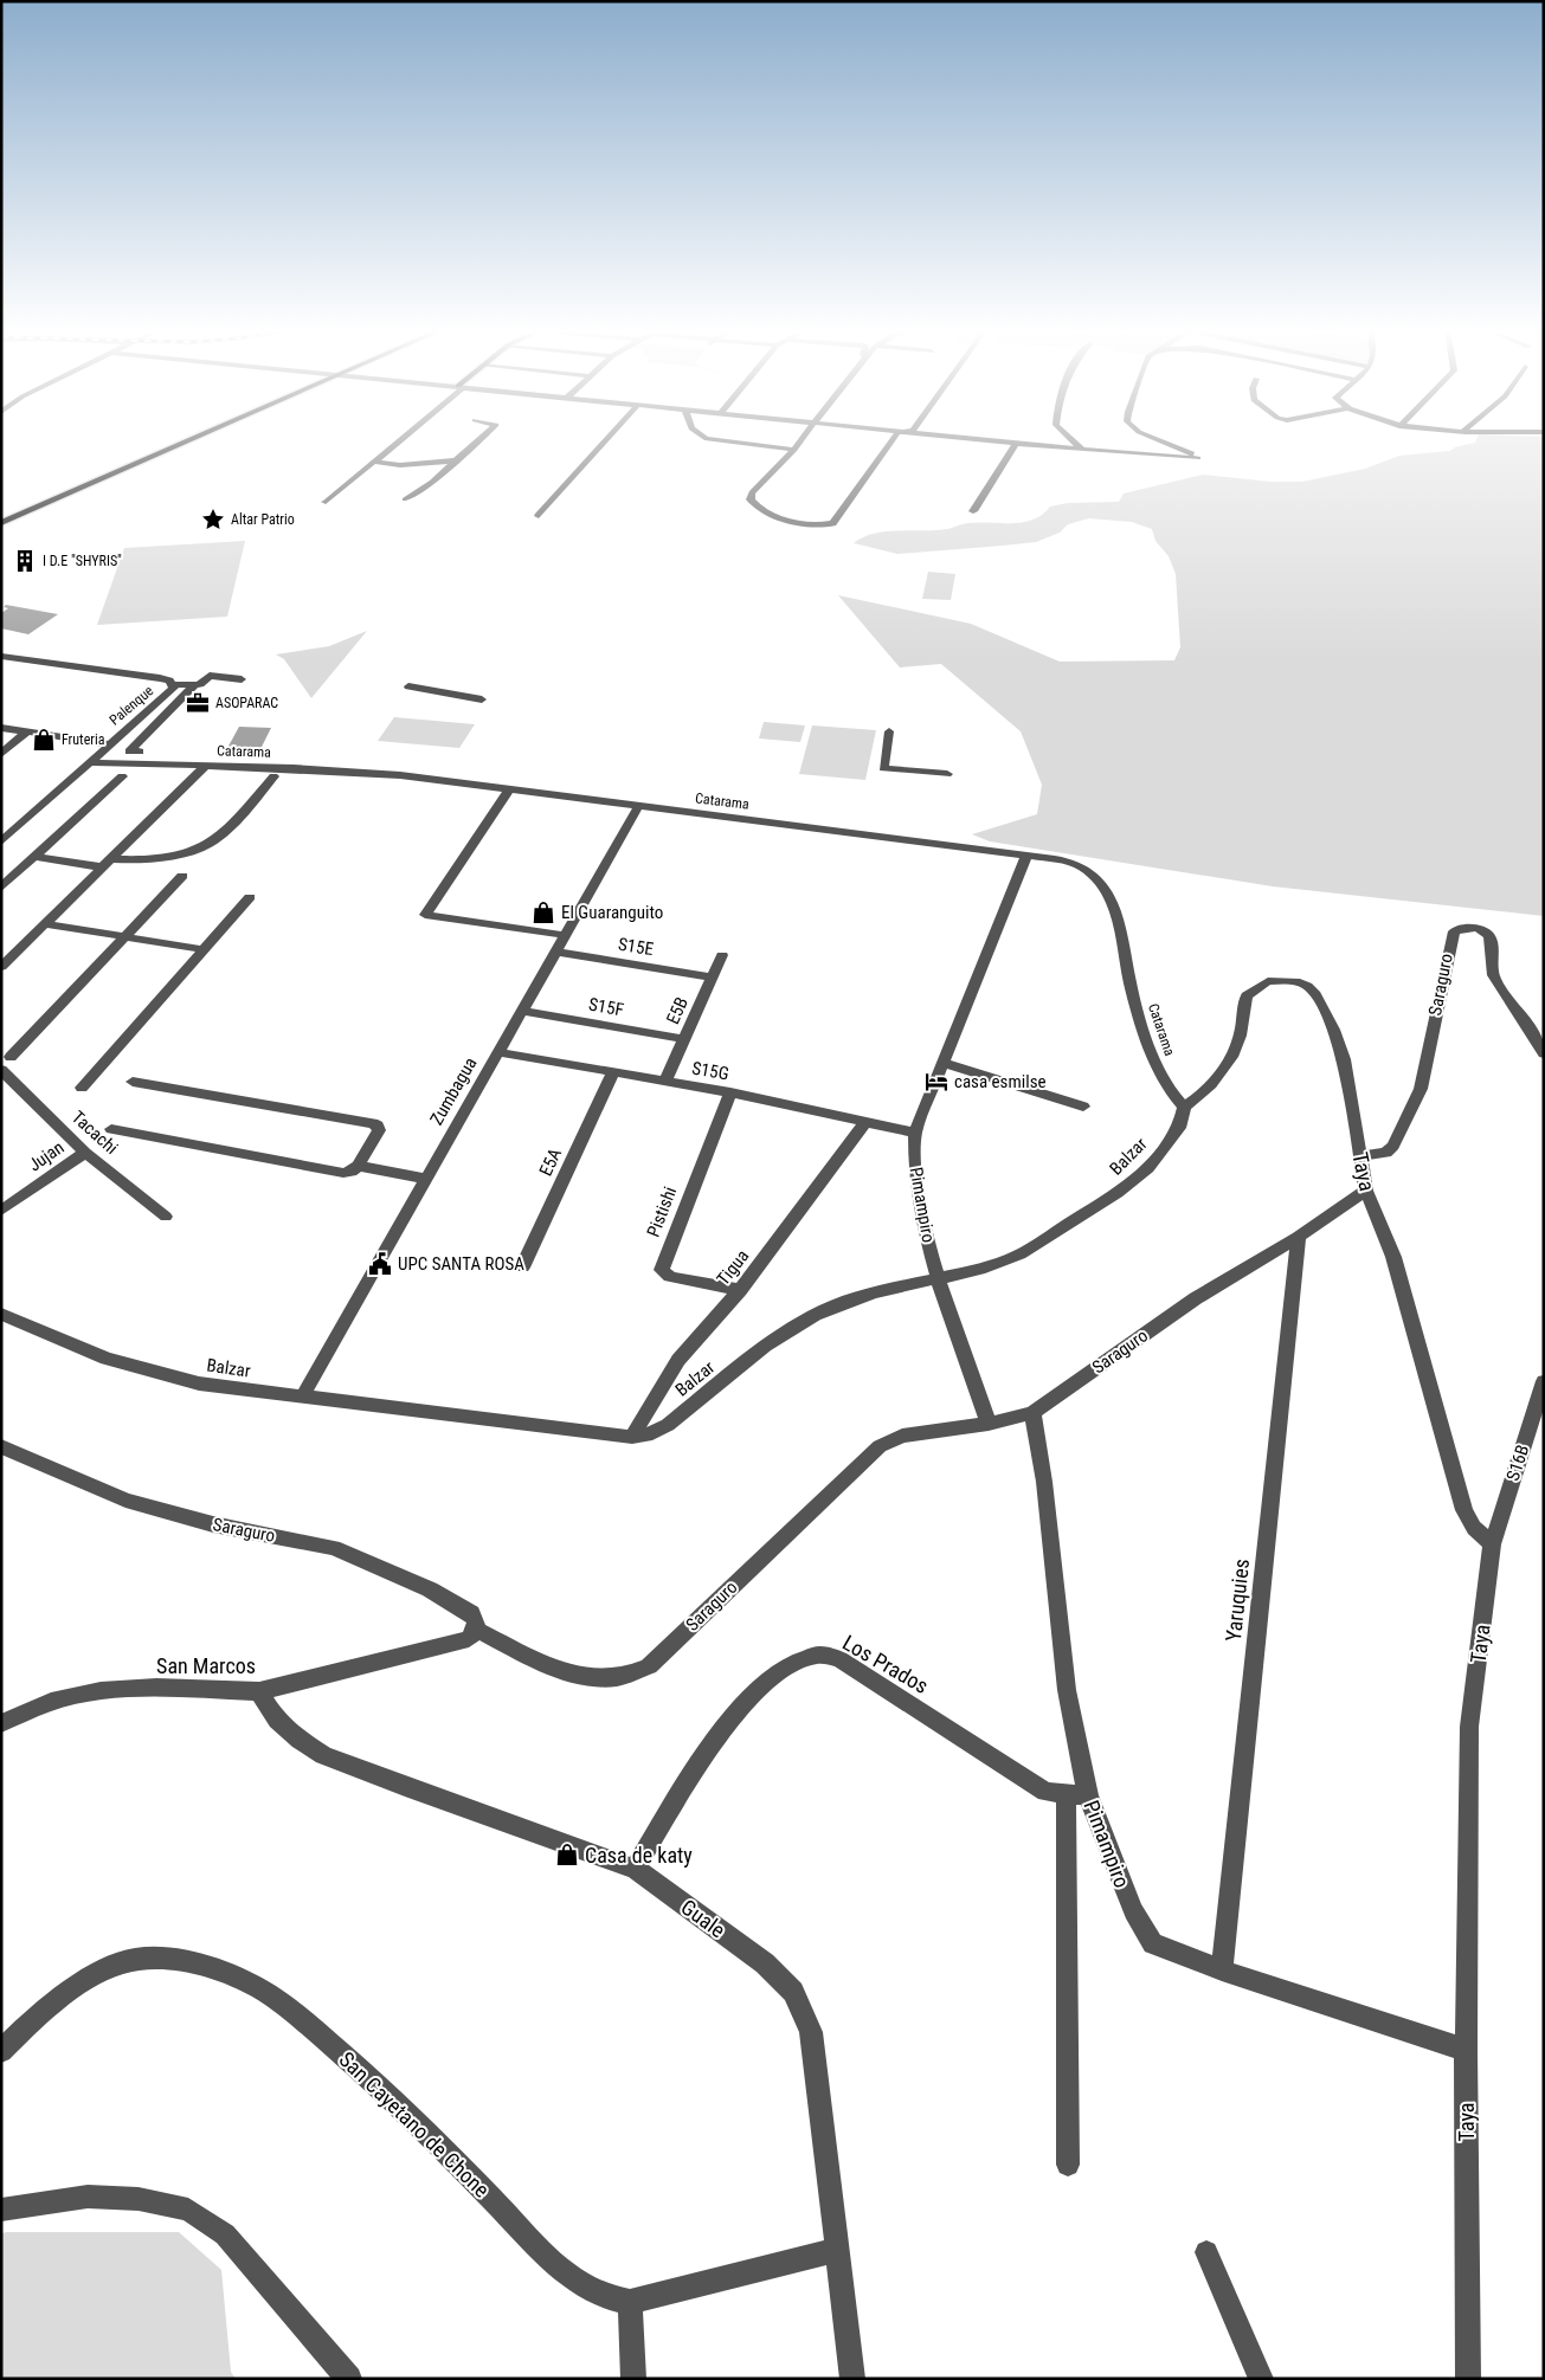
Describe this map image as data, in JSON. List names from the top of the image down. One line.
{"streets":{"street":["Palenque","Catarama","S15E","Saraguro","S15F","E5B","S15G","Zumbagua","Tacachi","Jujan","Balzar","E5A","Taya","Pimampiro","Pistishi","Tigua","S16B","Yaruquies","Los Prados","San Marcos","Guale","San Cayetano de Chone"]},"crossings":[["Palenque","Catarama"],["Catarama","Zumbagua"],["Catarama","Balzar"],["Catarama","Taya"],["Catarama","Pimampiro"],["S15E","E5B"],["S15E","Zumbagua"],["Saraguro","Taya"],["Saraguro","Pimampiro"],["Saraguro","Yaruquies"],["Saraguro","San Marcos"],["S15F","E5B"],["S15F","Zumbagua"],["E5B","S15G"],["S15G","Zumbagua"],["S15G","E5A"],["S15G","Pimampiro"],["S15G","Pistishi"],["S15G","Tigua"],["Zumbagua","Balzar"],["Tacachi","Jujan"],["Balzar","Taya"],["Balzar","Pimampiro"],["Balzar","Tigua"],["Taya","Pimampiro"],["Taya","S16B"],["Pimampiro","Yaruquies"],["Pimampiro","Los Prados"],["Pistishi","Tigua"],["Los Prados","Guale"],["San Marcos","Guale"],["Guale","San Cayetano de Chone"]],"places":{"place":["Altar Patrio"],"building":["I D.E \"SHYRIS\""],"office":["ASOPARAC"],"shop":["Fruteria","El Guaranguito","Casa de katy"],"hotel":["casa esmilse"],"public building":["UPC SANTA ROSA"]}}
